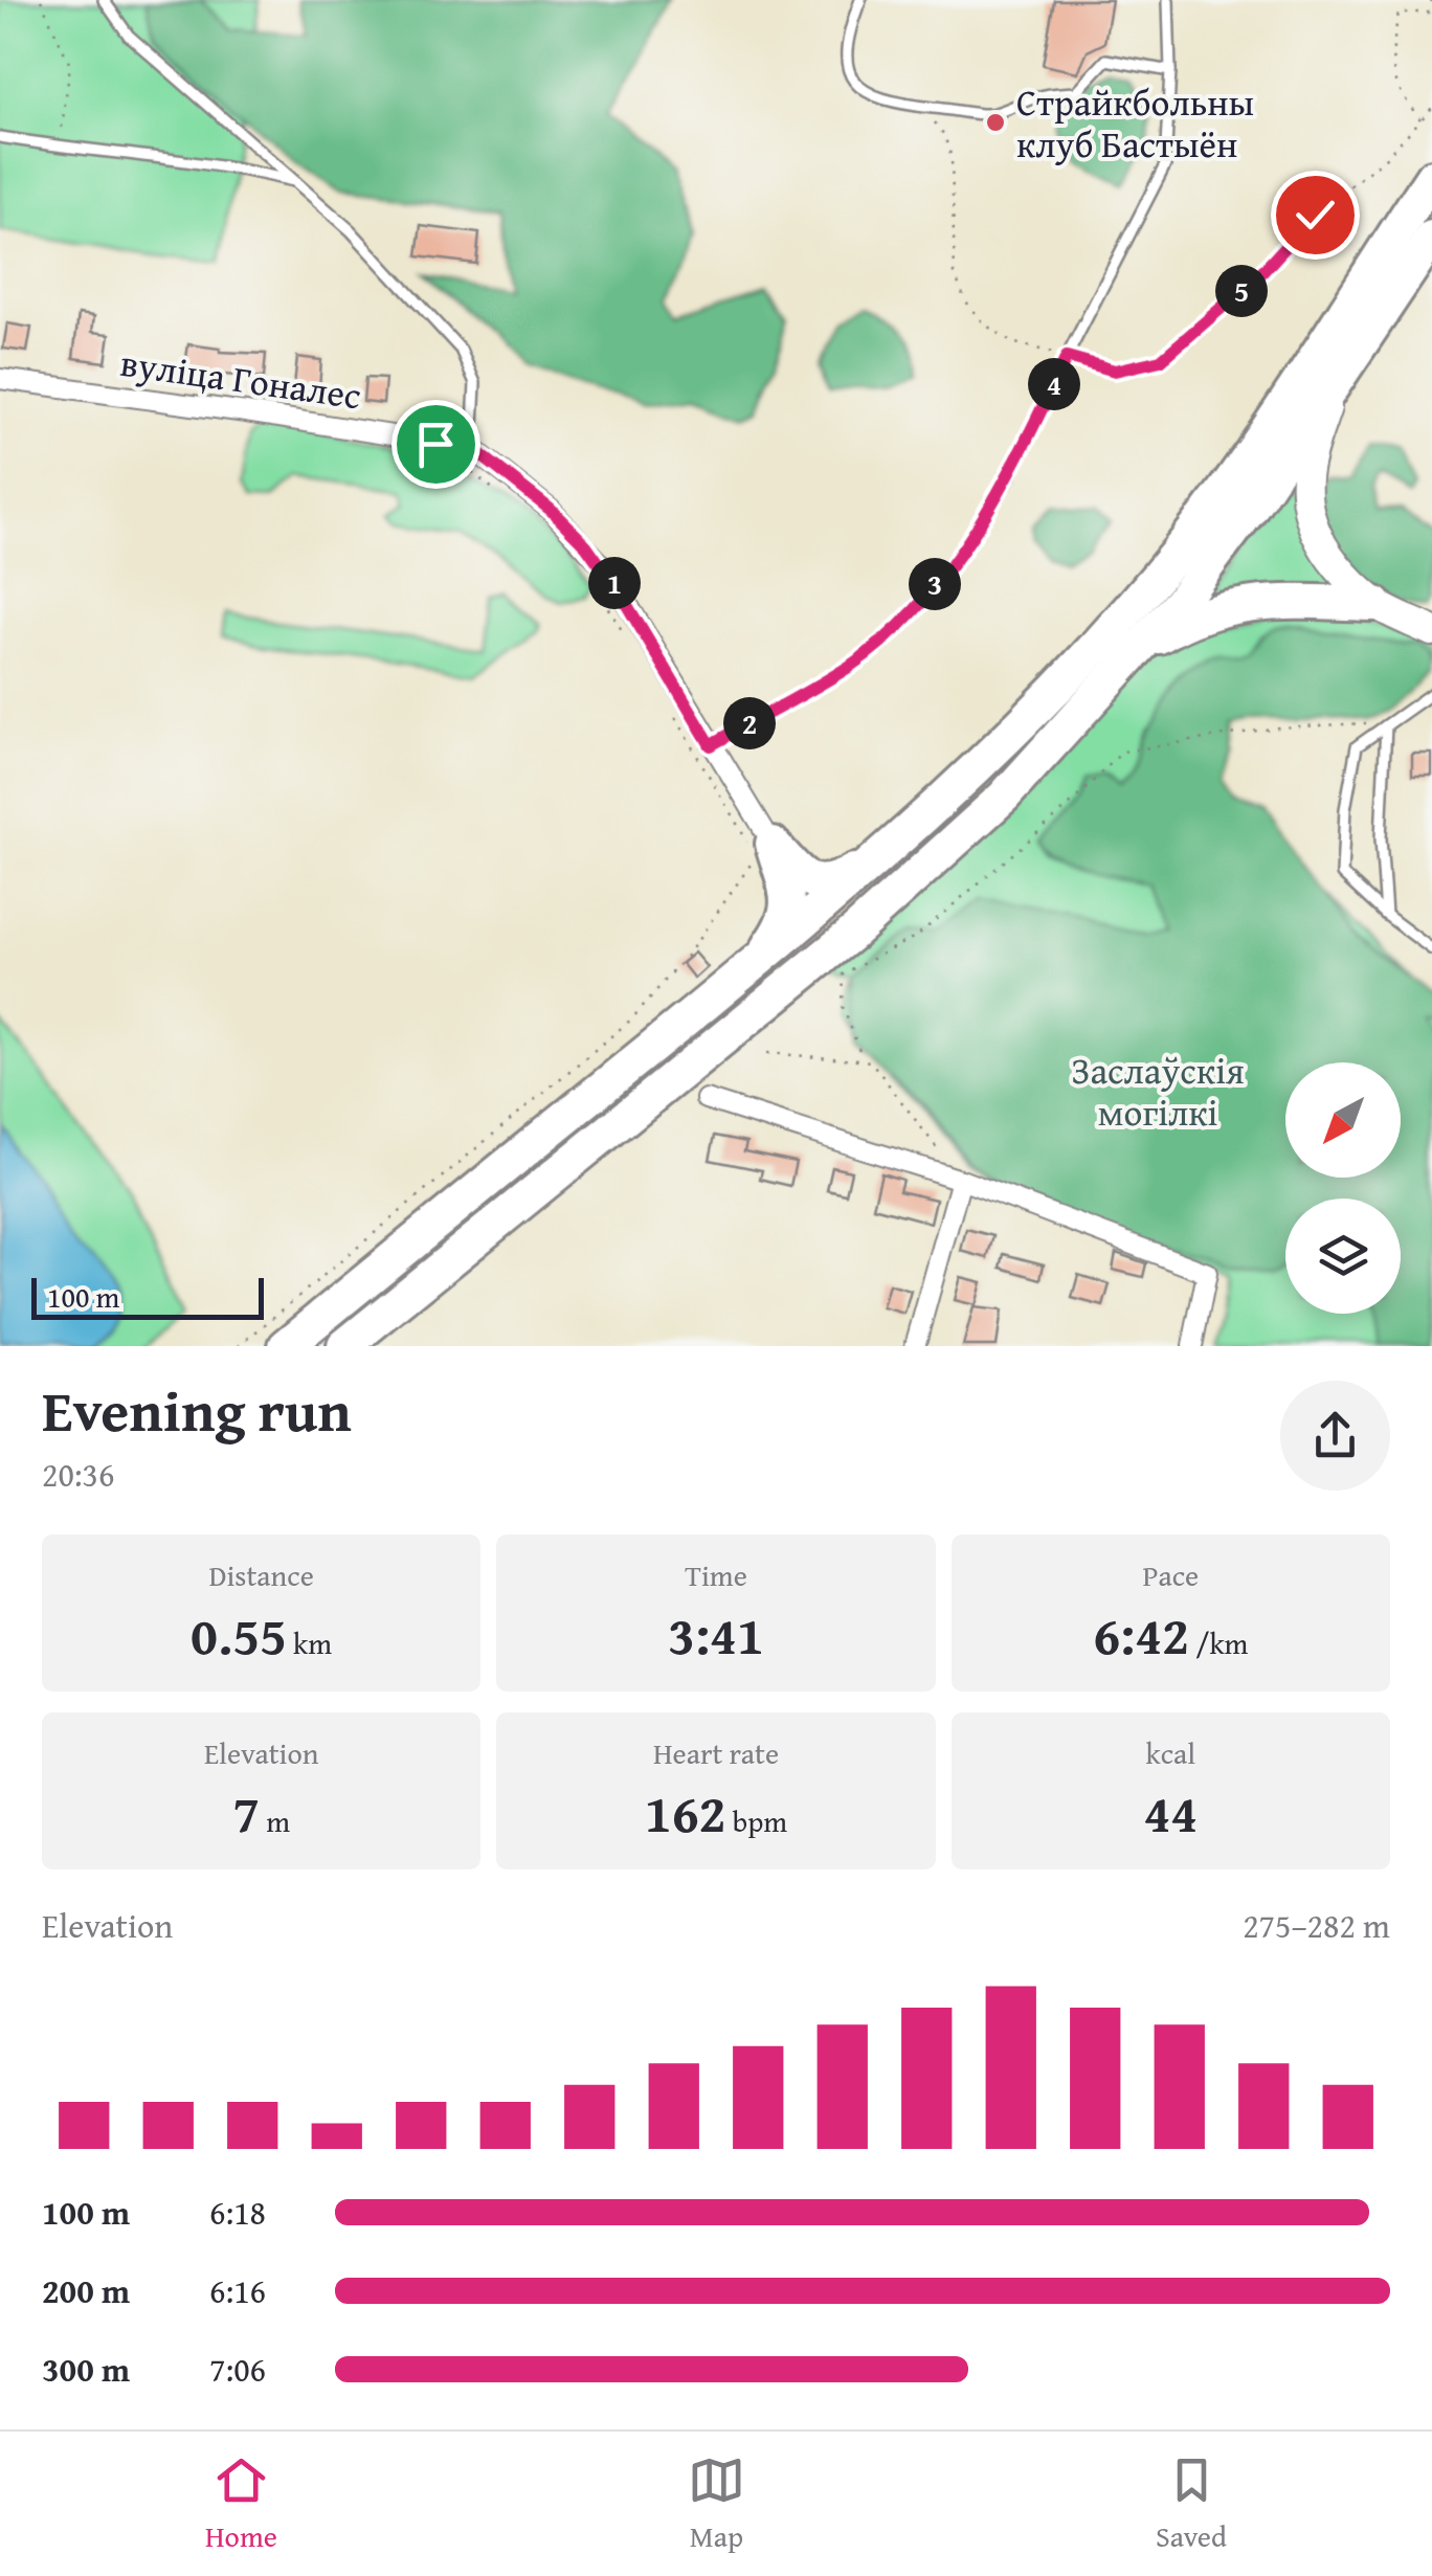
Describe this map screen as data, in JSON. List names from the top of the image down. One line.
{"streets":{"street":["вуліца Гоналес"]},"parks":["Заслаўскія могілкі"],"places":["Страйкбольны клуб Бастыён"],"scale_bar":"100 m","north":"bottom left","page":{"pins":["5","4","1","3","2"],"scale":"100 m","heading":["Evening run","20:36"],"stats":[["Distance","0.55 km"],["Time","3:41"],["Pace","6:42 /km"],["Elevation","7 m"],["Heart rate","162 bpm"],["kcal","44"]],"chart":["Elevation","275–282 m"],"list":[{"name":"100 m","note":"6:18"},{"name":"200 m","note":"6:16"},{"name":"300 m","note":"7:06"}],"tabs":["Home","Map","Saved"]}}
